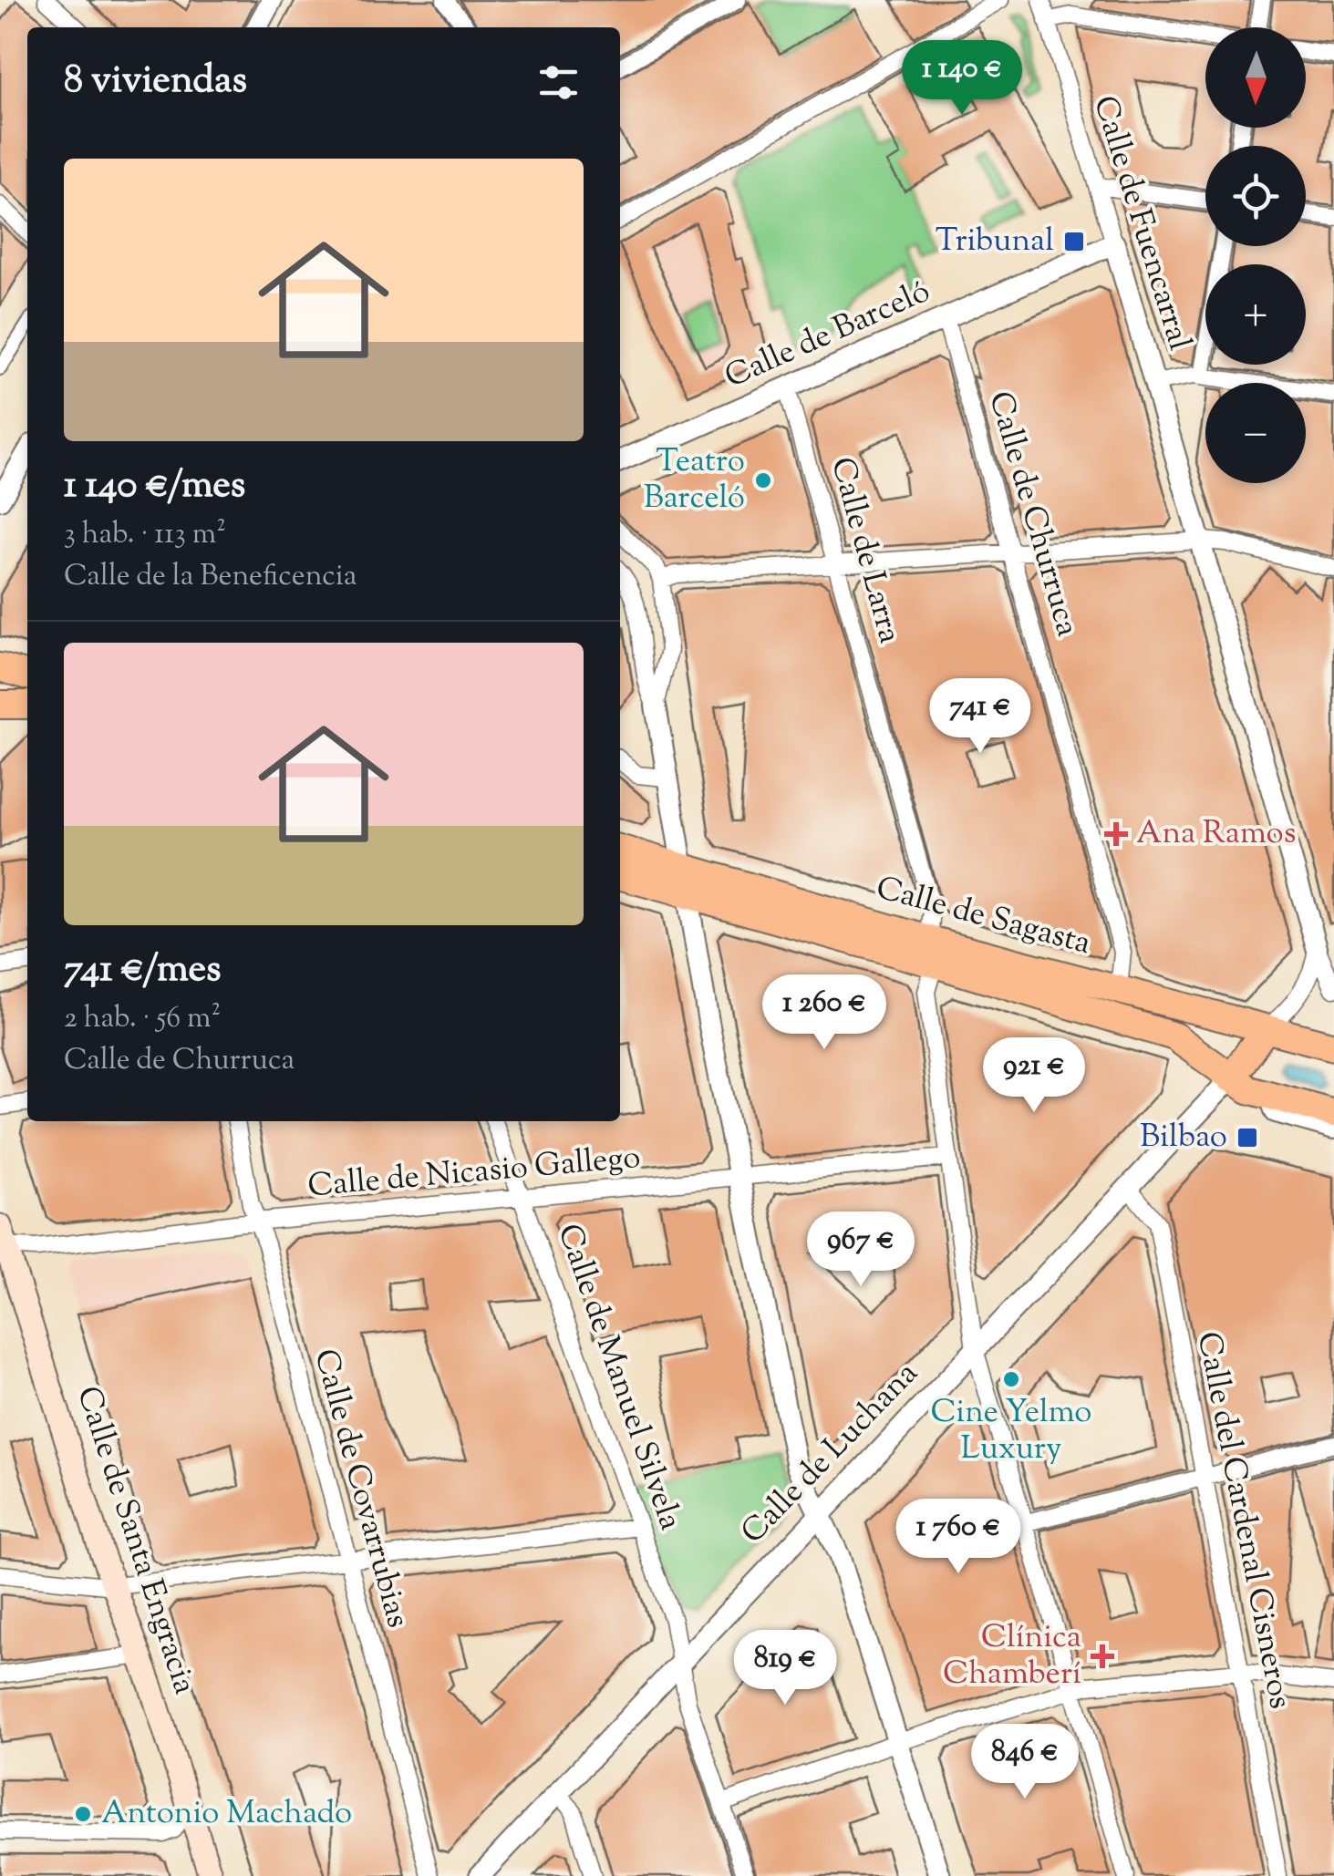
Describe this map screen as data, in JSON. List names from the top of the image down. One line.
{"streets":{"main road":["Calle de Sagasta","Calle de Santa Engracia"],"street":["Calle de Fuencarral","Calle de Barceló","Calle de Churruca","Calle de Larra","Calle de Nicasio Gallego","Calle de Manuel Silvela","Calle de Luchana","Calle de Covarrubias","Calle del Cardenal Cisneros"]},"crossings":[["Calle de Fuencarral","Calle de Barceló"],["Calle de Barceló","Calle de Churruca"],["Calle de Barceló","Calle de Larra"],["Calle de Churruca","Calle de Sagasta"],["Calle de Larra","Calle de Sagasta"],["Calle de Larra","Calle de Nicasio Gallego"],["Calle de Larra","Calle de Luchana"],["Calle de Sagasta","Calle de Luchana"],["Calle de Nicasio Gallego","Calle de Manuel Silvela"],["Calle de Nicasio Gallego","Calle de Covarrubias"],["Calle de Nicasio Gallego","Calle de Santa Engracia"],["Calle de Manuel Silvela","Calle de Luchana"],["Calle de Luchana","Calle del Cardenal Cisneros"]],"places":{"transit":["Tribunal","Bilbao"],"other":["Teatro Barceló","Cine Yelmo Luxury","Antonio Machado"],"health":["Ana Ramos","Clínica Chamberí"]},"north":"bottom","page":{"map_buttons":["+","−"],"heading":"8 viviendas","price":["1 140 €","741 €","1 260 €","921 €","967 €","1 760 €","819 €","846 €"],"list":[{"name":"1 140 €/mes","note":"3 hab. · 113 m² · Calle de la Beneficencia"},{"name":"741 €/mes","note":"2 hab. · 56 m² · Calle de Churruca"}]}}
